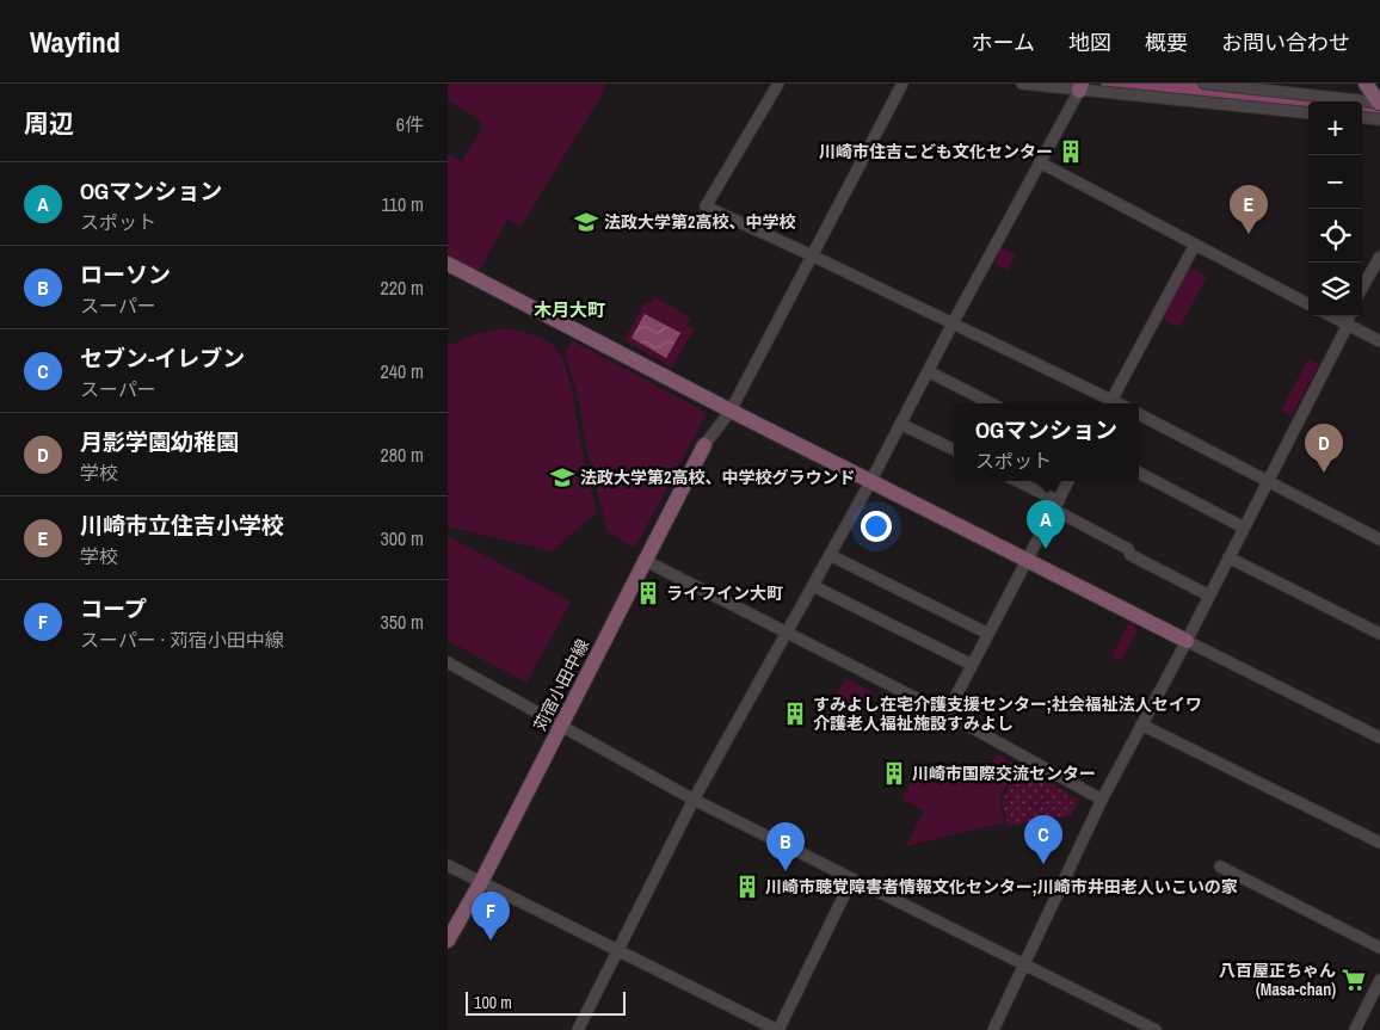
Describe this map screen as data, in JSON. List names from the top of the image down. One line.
{"streets":{"street":["苅宿小田中線"]},"districts":["木月大町"],"places":{"building":["川崎市住吉こども文化センター","ライフイン大町","すみよし在宅介護支援センター;社会福祉法人セイワ 介護老人福祉施設すみよし","川崎市国際交流センター","川崎市聴覚障害者情報文化センター;川崎市井田老人いこいの家"],"school or university":["法政大学第2高校、中学校","法政大学第2高校、中学校グラウンド"],"supermarket":["八百屋正ちゃん (Masa-chan)"]},"scale_bar":"100 m","page":{"header":"Wayfind","nav":["ホーム","地図","概要","お問い合わせ"],"heading":["周辺","6件"],"map_buttons":["+","−"],"list":[{"mark":"A","name":"OGマンション","note":"スポット","value":"110 m"},{"mark":"B","name":"ローソン","note":"スーパー","value":"220 m"},{"mark":"C","name":"セブン-イレブン","note":"スーパー","value":"240 m"},{"mark":"D","name":"月影学園幼稚園","note":"学校","value":"280 m"},{"mark":"E","name":"川崎市立住吉小学校","note":"学校","value":"300 m"},{"mark":"F","name":"コープ","note":"スーパー · 苅宿小田中線","value":"350 m"}],"pins":["E","D","A","C","B","F"],"popup":["OGマンション","スポット"],"scale":"100 m"}}
